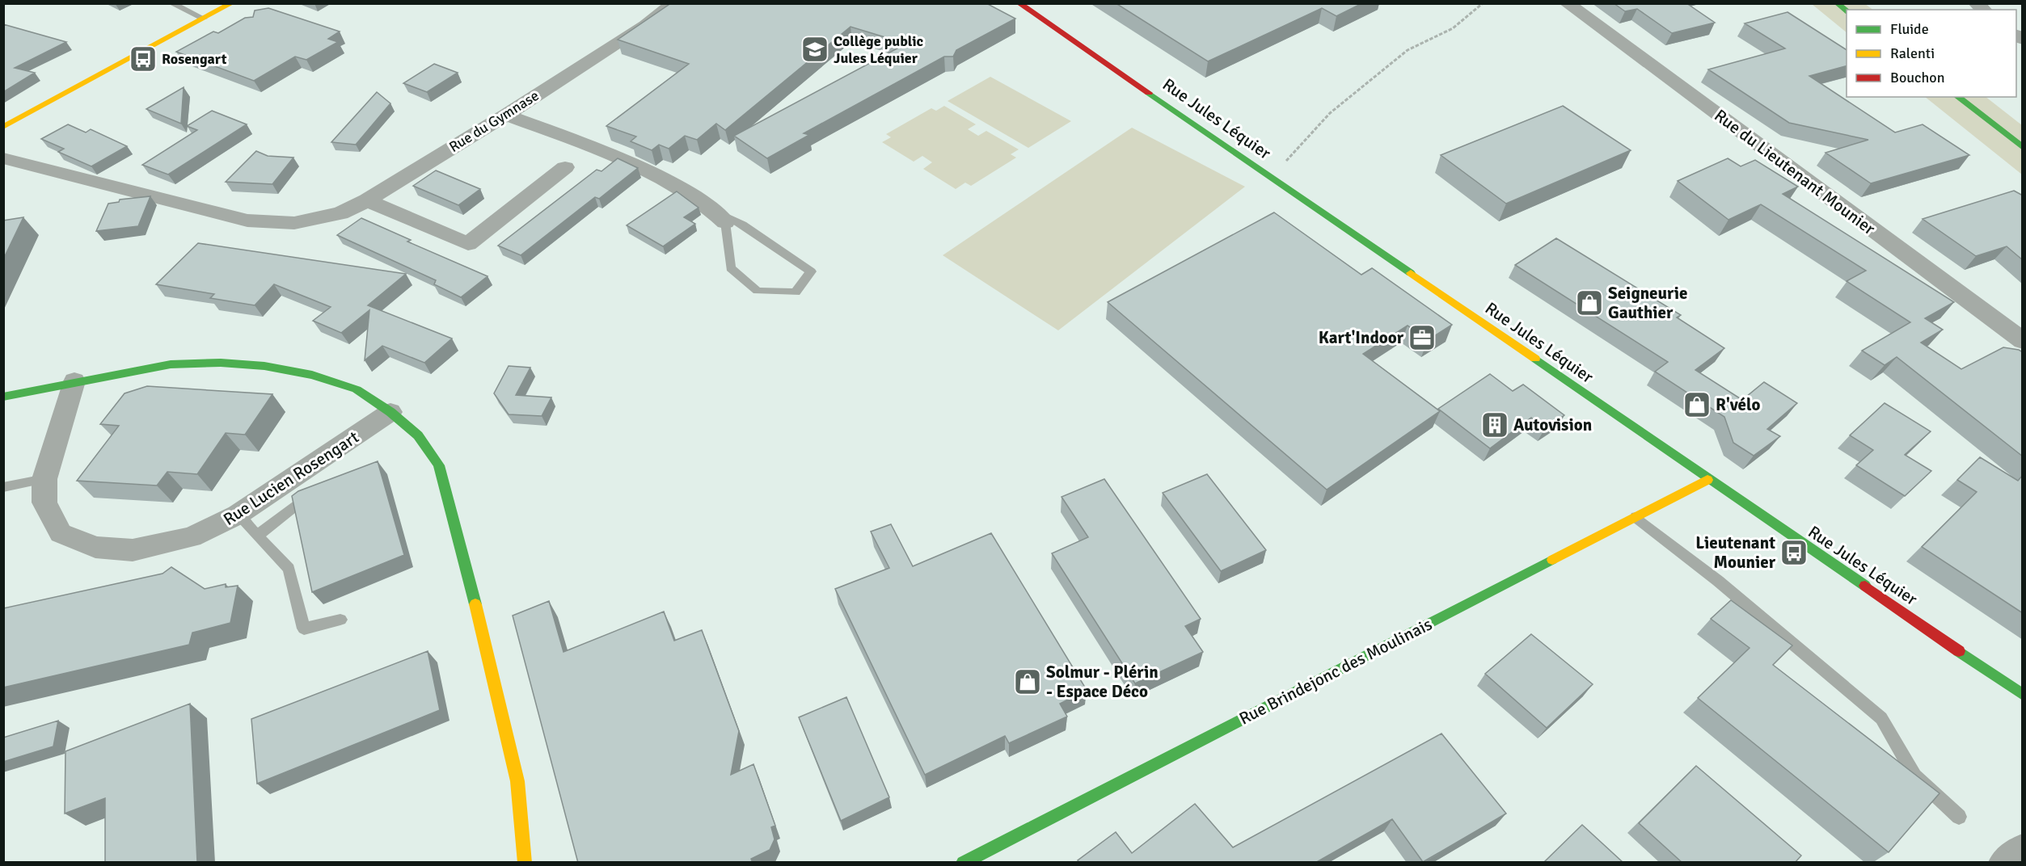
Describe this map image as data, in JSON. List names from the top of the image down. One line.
{"streets":{"street":["Rue Jules Léquier","Rue du Gymnase","Rue du Lieutenant Mounier","Rue Lucien Rosengart","Rue Brindejonc des Moulinais"]},"crossings":[["Rue Jules Léquier","Rue Brindejonc des Moulinais"]],"places":{"school or university":["Collège public Jules Léquier"],"bus stop":["Rosengart","Lieutenant Mounier"],"shop":["Seigneurie Gauthier","R'vélo","Solmur - Plérin - Espace Déco"],"office":["Kart'Indoor"],"building":["Autovision"]},"legend":["Fluide","Ralenti","Bouchon"]}
